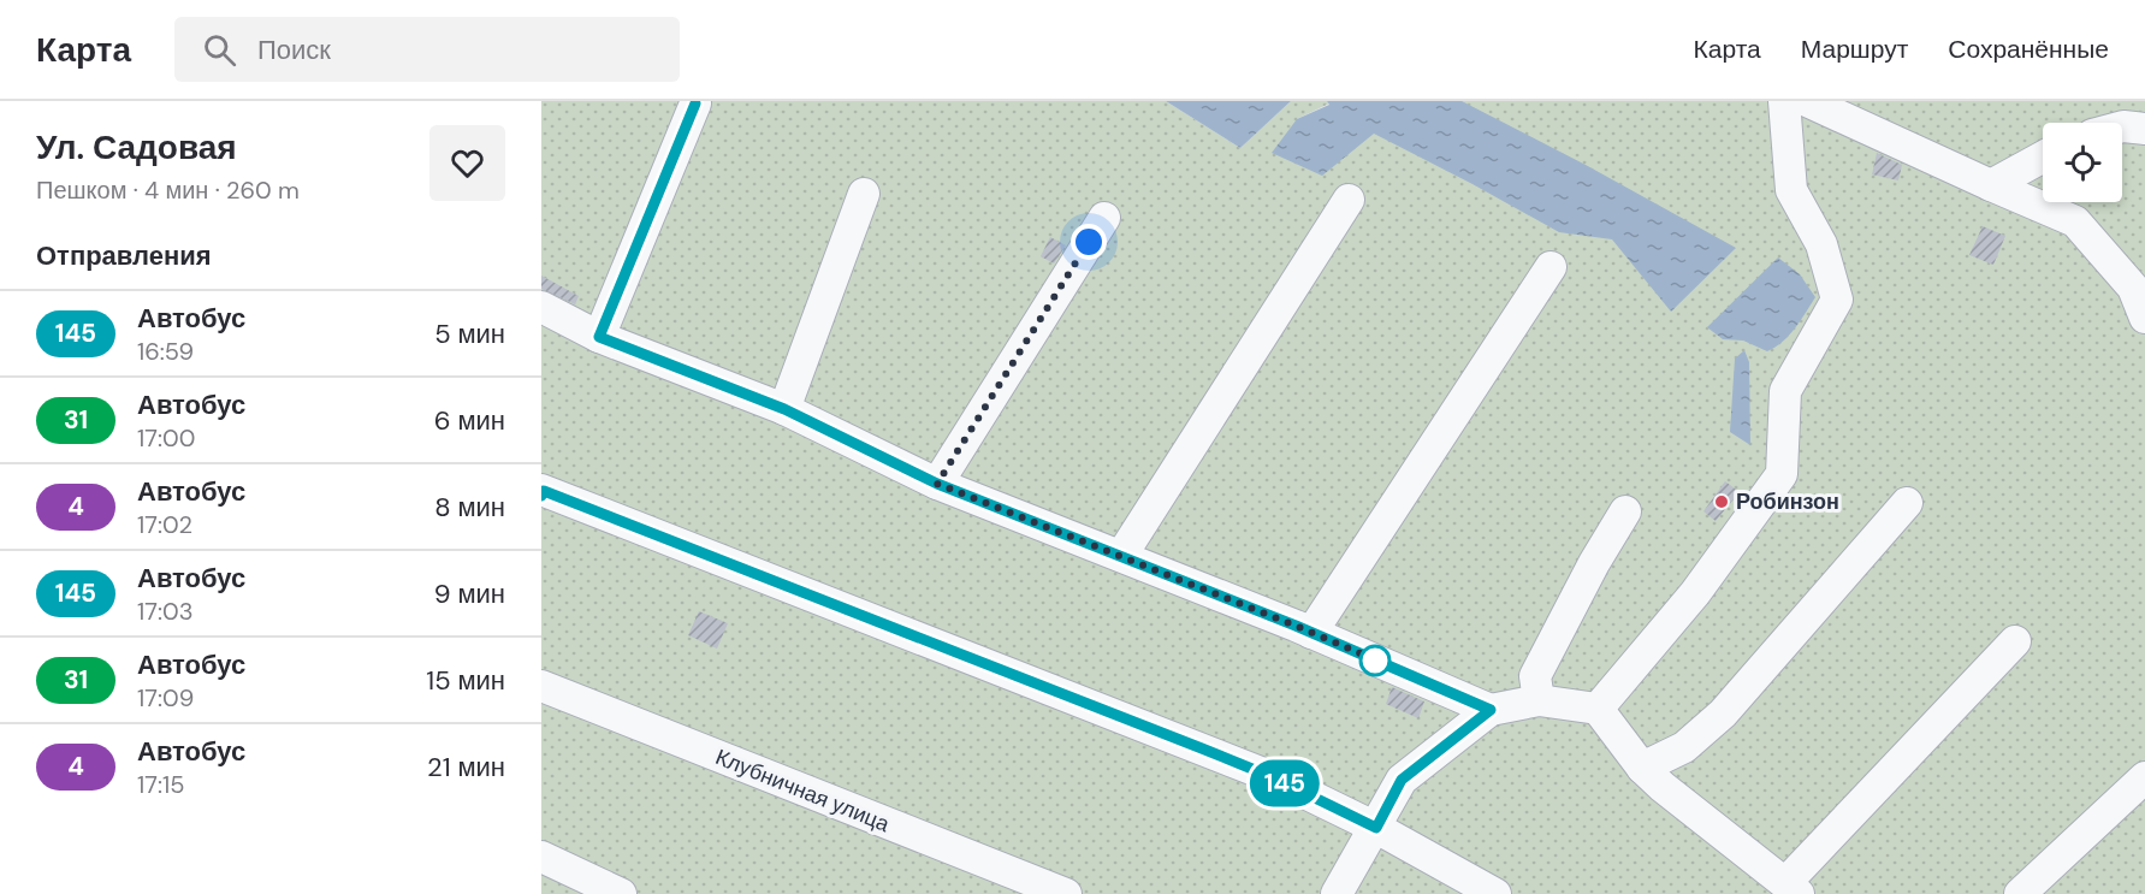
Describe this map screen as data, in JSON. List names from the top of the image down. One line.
{"streets":{"street":["Клубничная улица"]},"places":["Робинзон"],"lines":["bus line 145"],"page":{"header":"Карта","search":"Поиск","nav":["Карта","Маршрут","Сохранённые"],"heading":[["Ул. Садовая","Пешком · 4 мин · 260 m"],"Отправления"],"on_map":"145","list":[{"mark":"145","name":"Автобус","note":"16:59","value":"5 мин"},{"mark":"31","name":"Автобус","note":"17:00","value":"6 мин"},{"mark":"4","name":"Автобус","note":"17:02","value":"8 мин"},{"mark":"145","name":"Автобус","note":"17:03","value":"9 мин"},{"mark":"31","name":"Автобус","note":"17:09","value":"15 мин"},{"mark":"4","name":"Автобус","note":"17:15","value":"21 мин"}]}}
